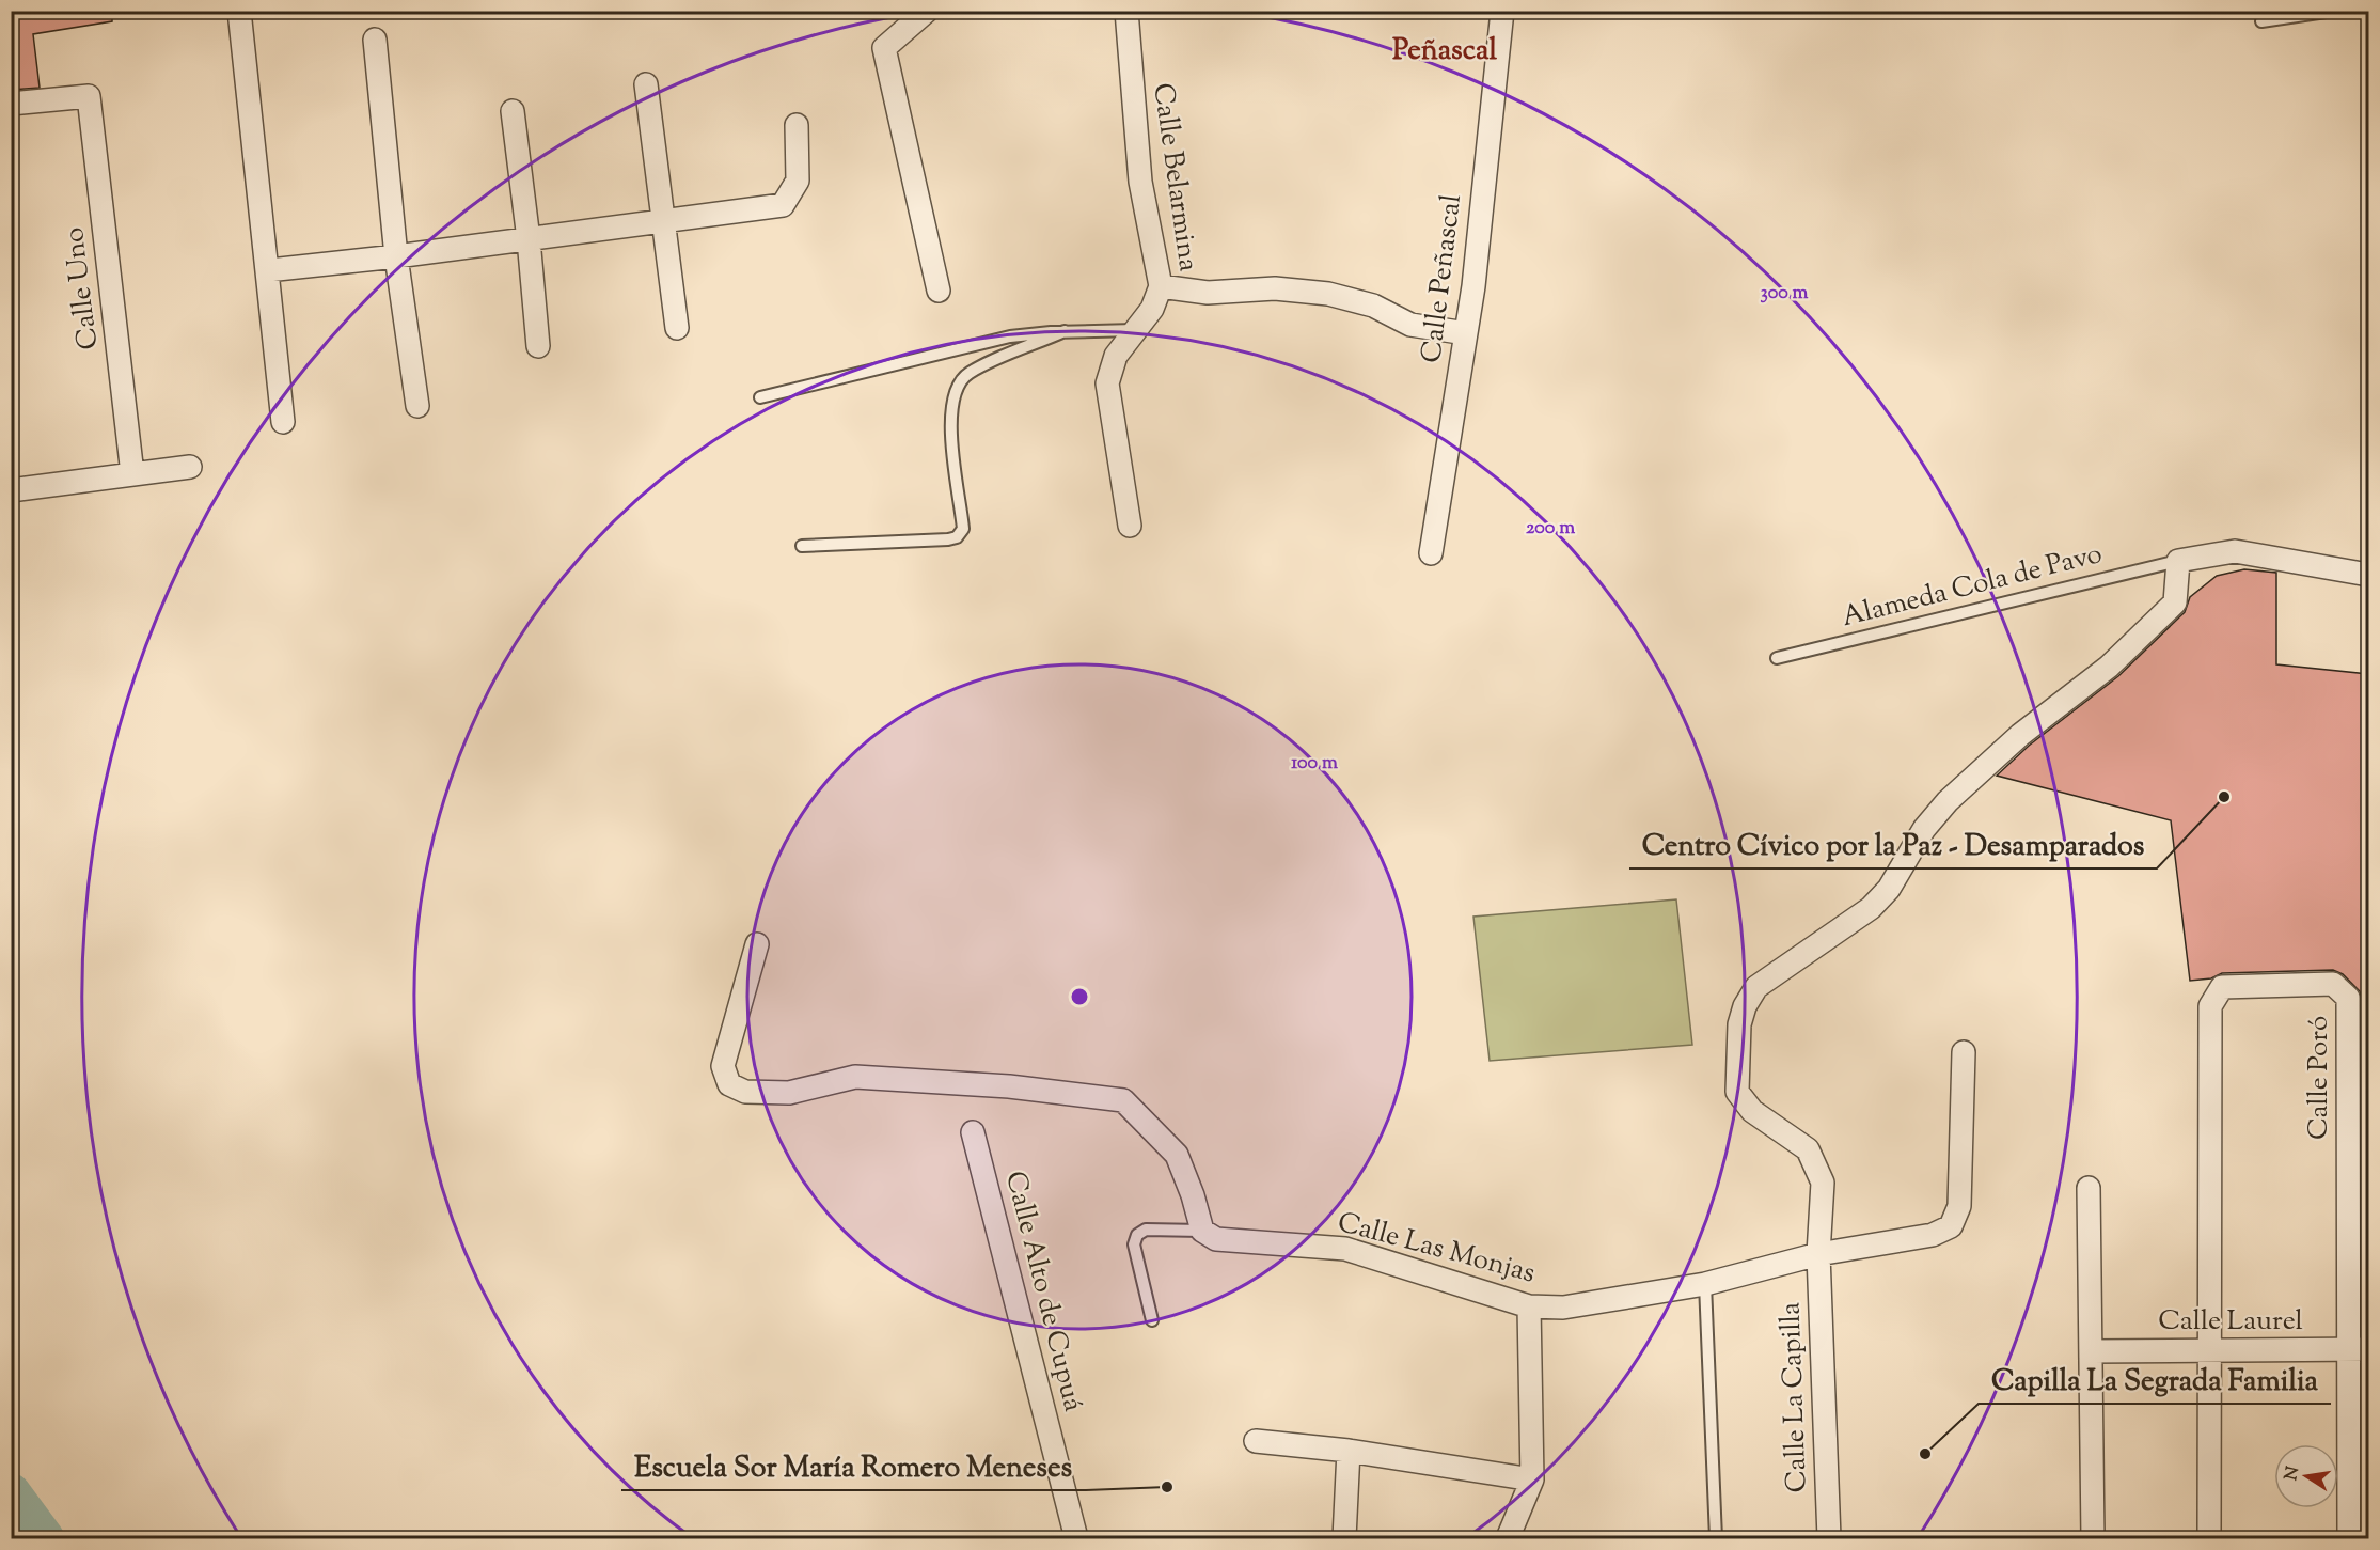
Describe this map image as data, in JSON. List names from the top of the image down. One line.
{"streets":{"street":["Calle Belarmina","Calle Peñascal","Calle Uno","Calle Poró","Calle Las Monjas","Calle Alto de Cupuá","Calle Laurel","Calle La Capilla"],"lane":["Alameda Cola de Pavo"]},"crossings":[["Alameda Cola de Pavo","Calle La Capilla"],["Calle Poró","Calle Laurel"],["Calle Las Monjas","Calle La Capilla"]],"districts":["Peñascal"],"places":["Centro Cívico por la Paz - Desamparados","Capilla La Segrada Familia","Escuela Sor María Romero Meneses"],"north":"left","rings":["300 m","200 m","100 m"]}
